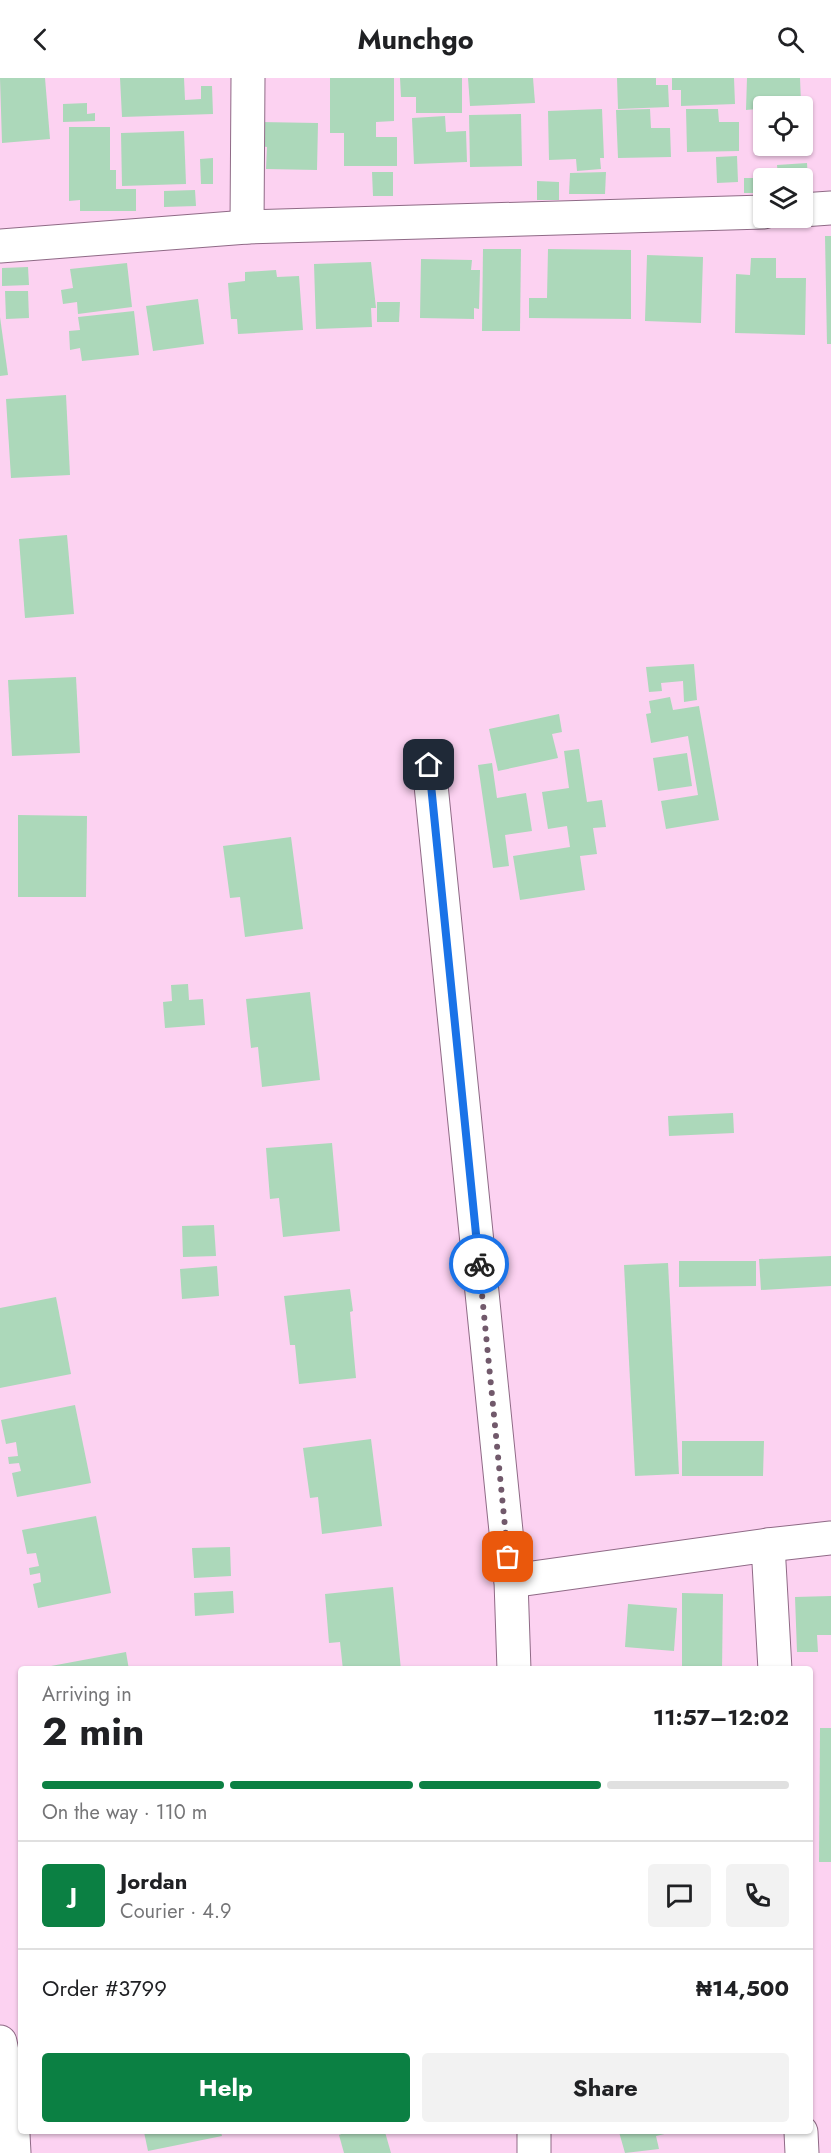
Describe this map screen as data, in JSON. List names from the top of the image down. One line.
{"page":{"header":"Munchgo","heading":["2 min","Arriving in","11:57–12:02"],"panel":["Jordan","Courier · 4.9","Order #3799","₦14,500"],"bar":"On the way · 110 m","round":"J","buttons":["Help","Share"]}}
